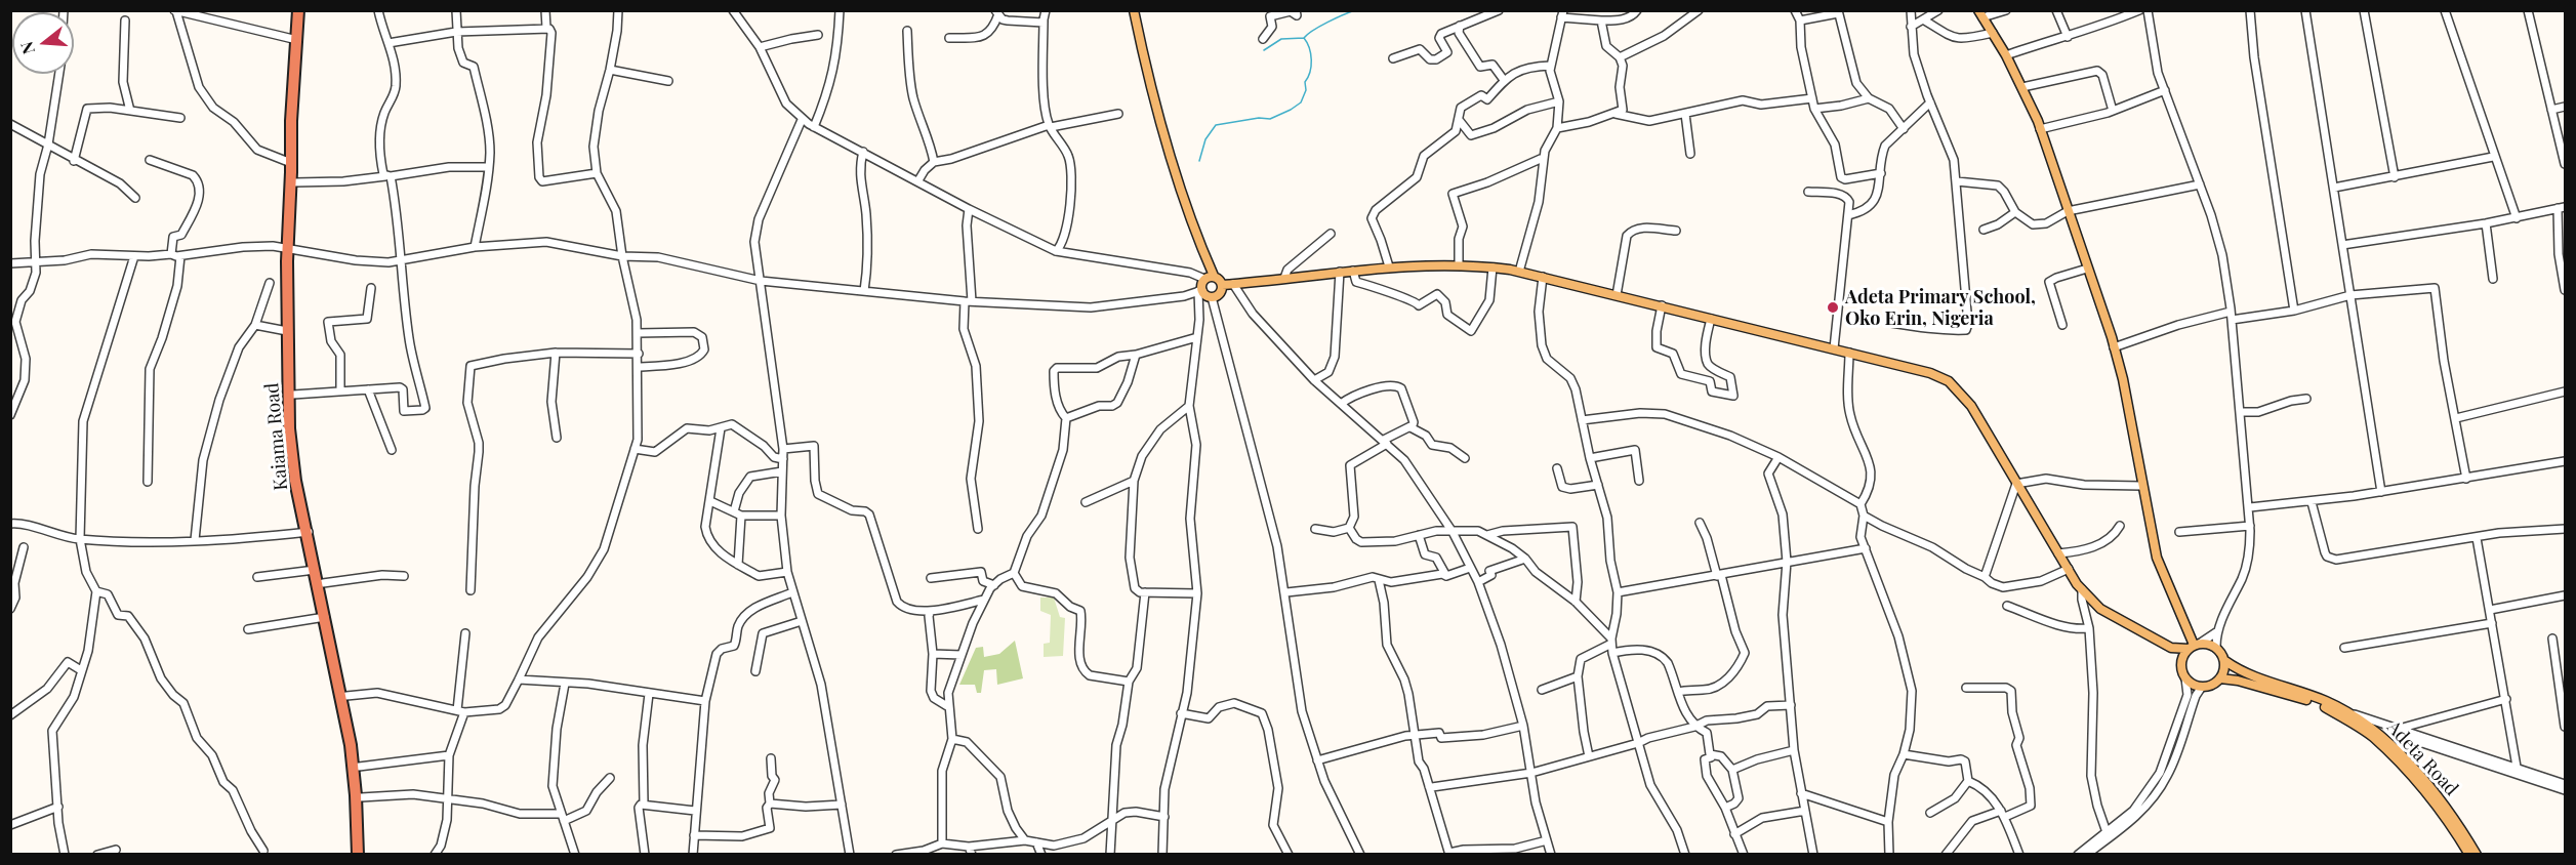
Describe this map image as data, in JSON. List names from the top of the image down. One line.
{"streets":{"highway":["Kaiama Road"],"main road":["Adeta Road"]},"places":["Adeta Primary School, Oko Erin, Nigeria"],"north":"left"}
